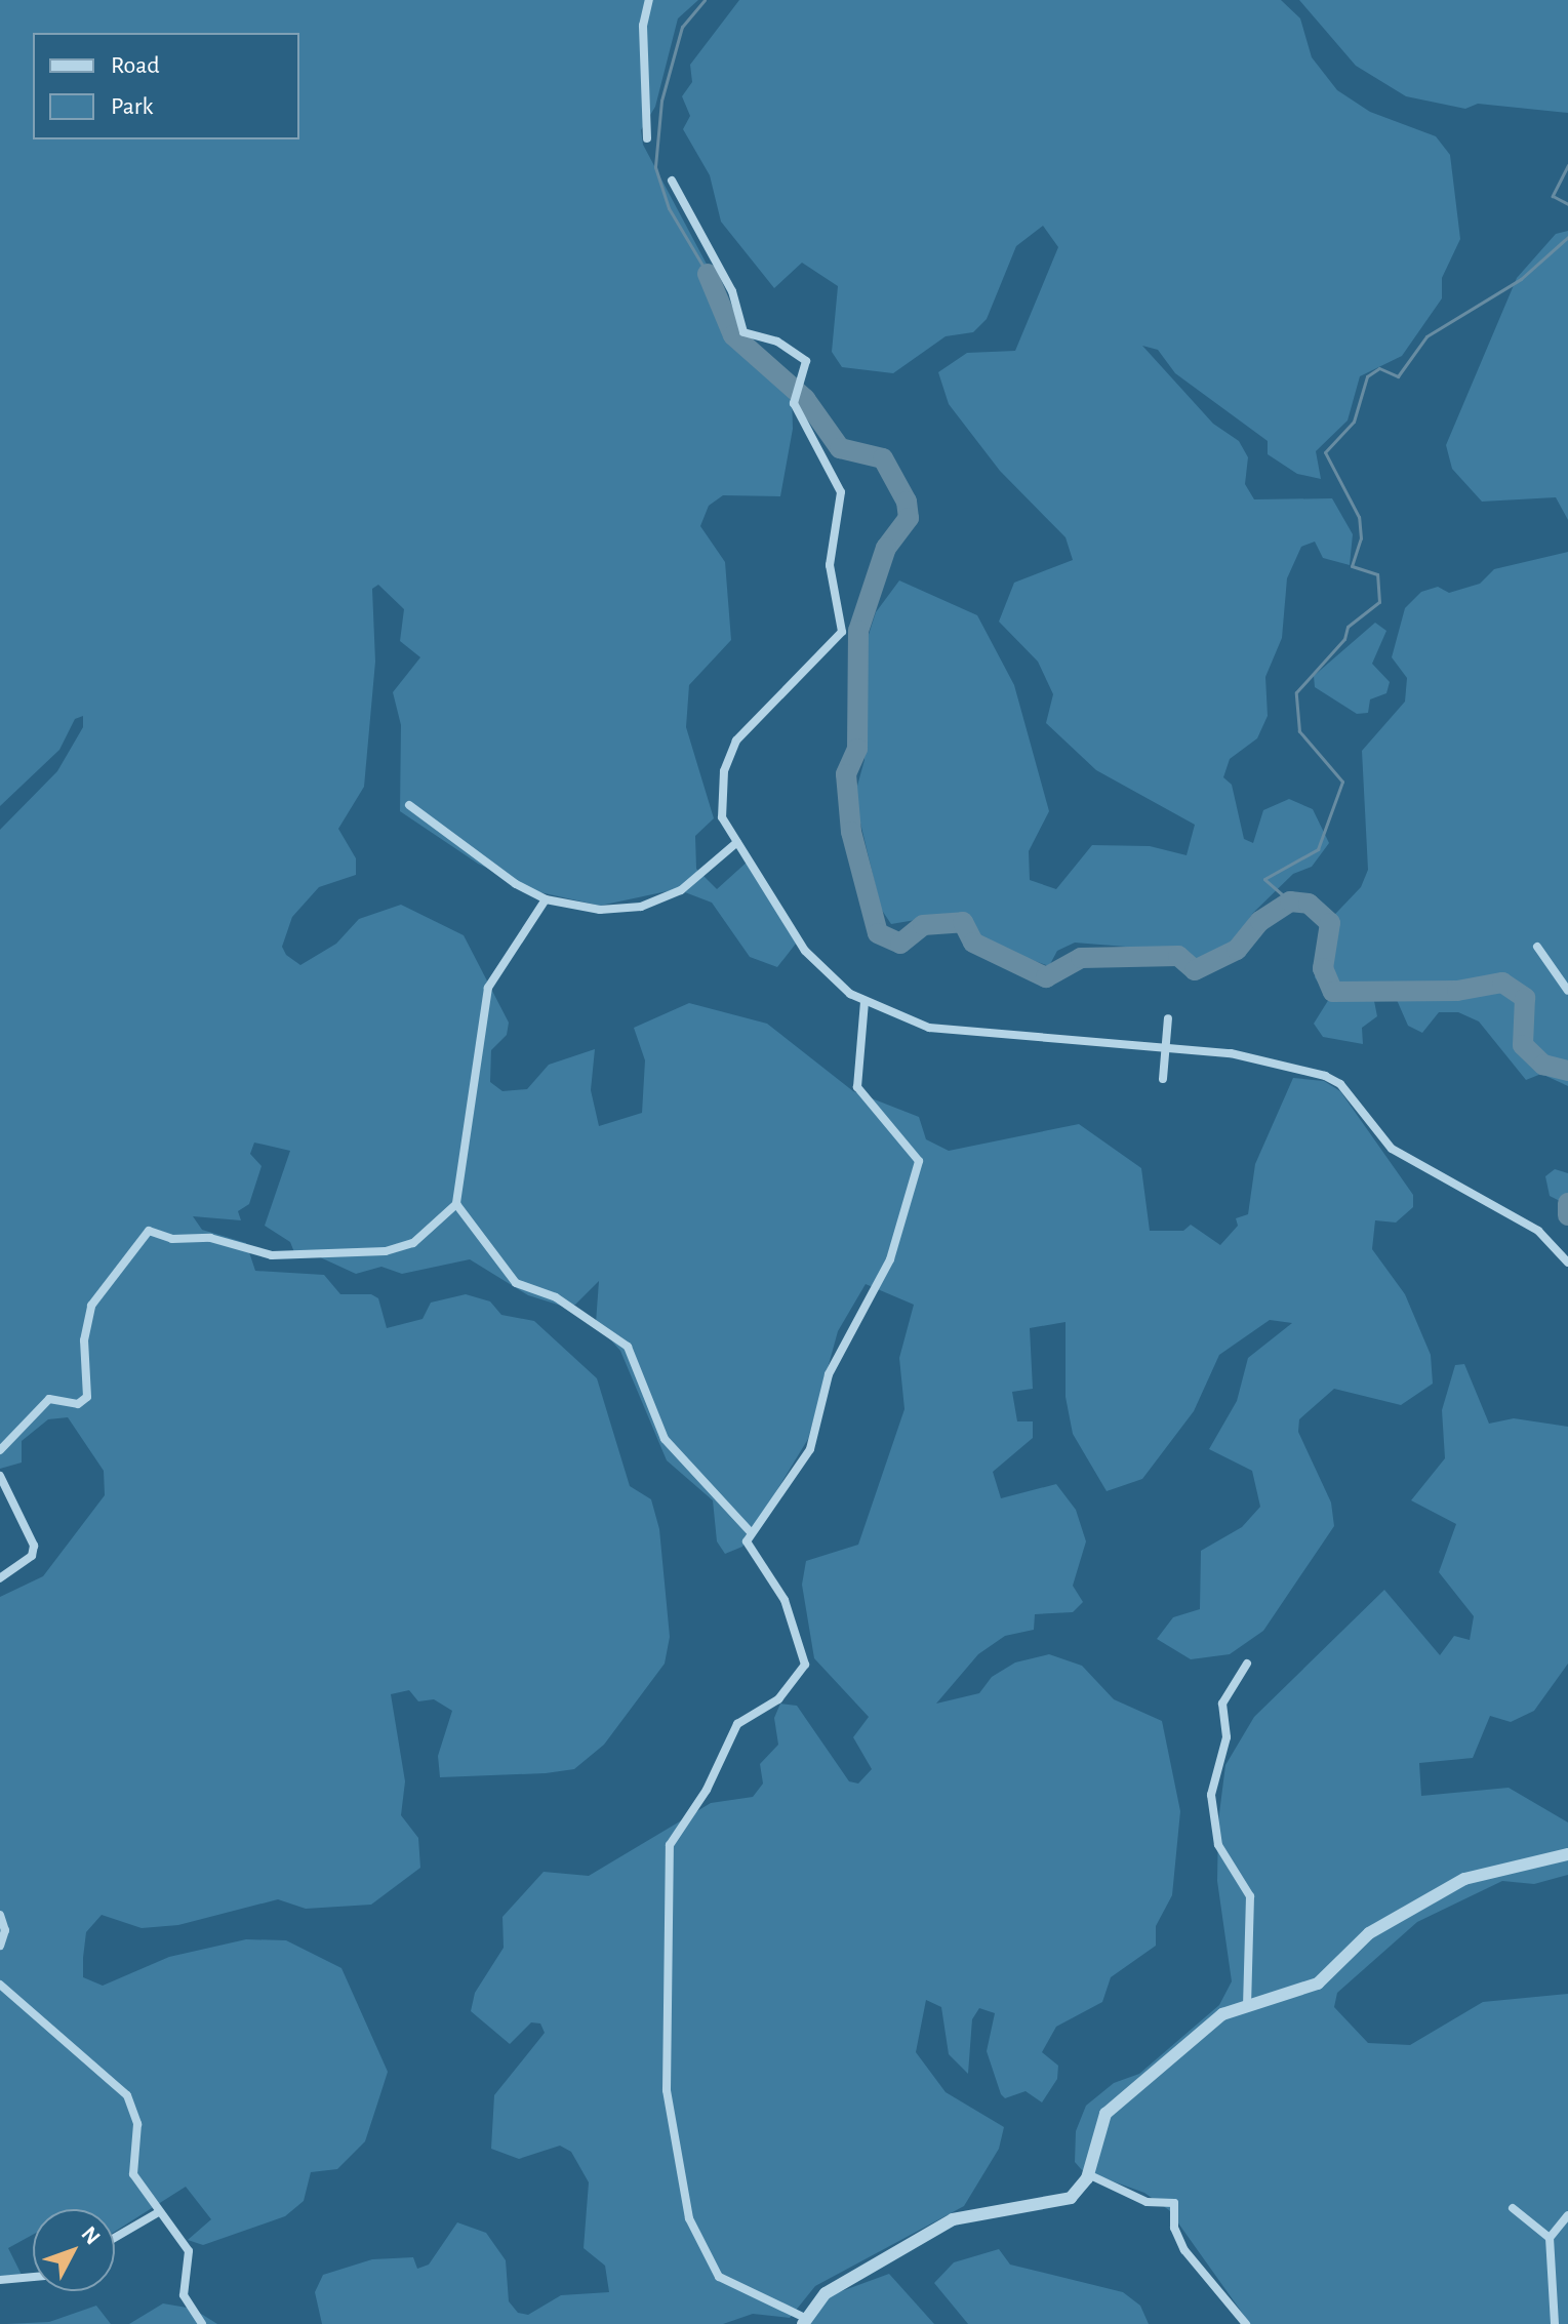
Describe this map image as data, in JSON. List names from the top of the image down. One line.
{"legend":["Road","Park"],"north":"top right"}
